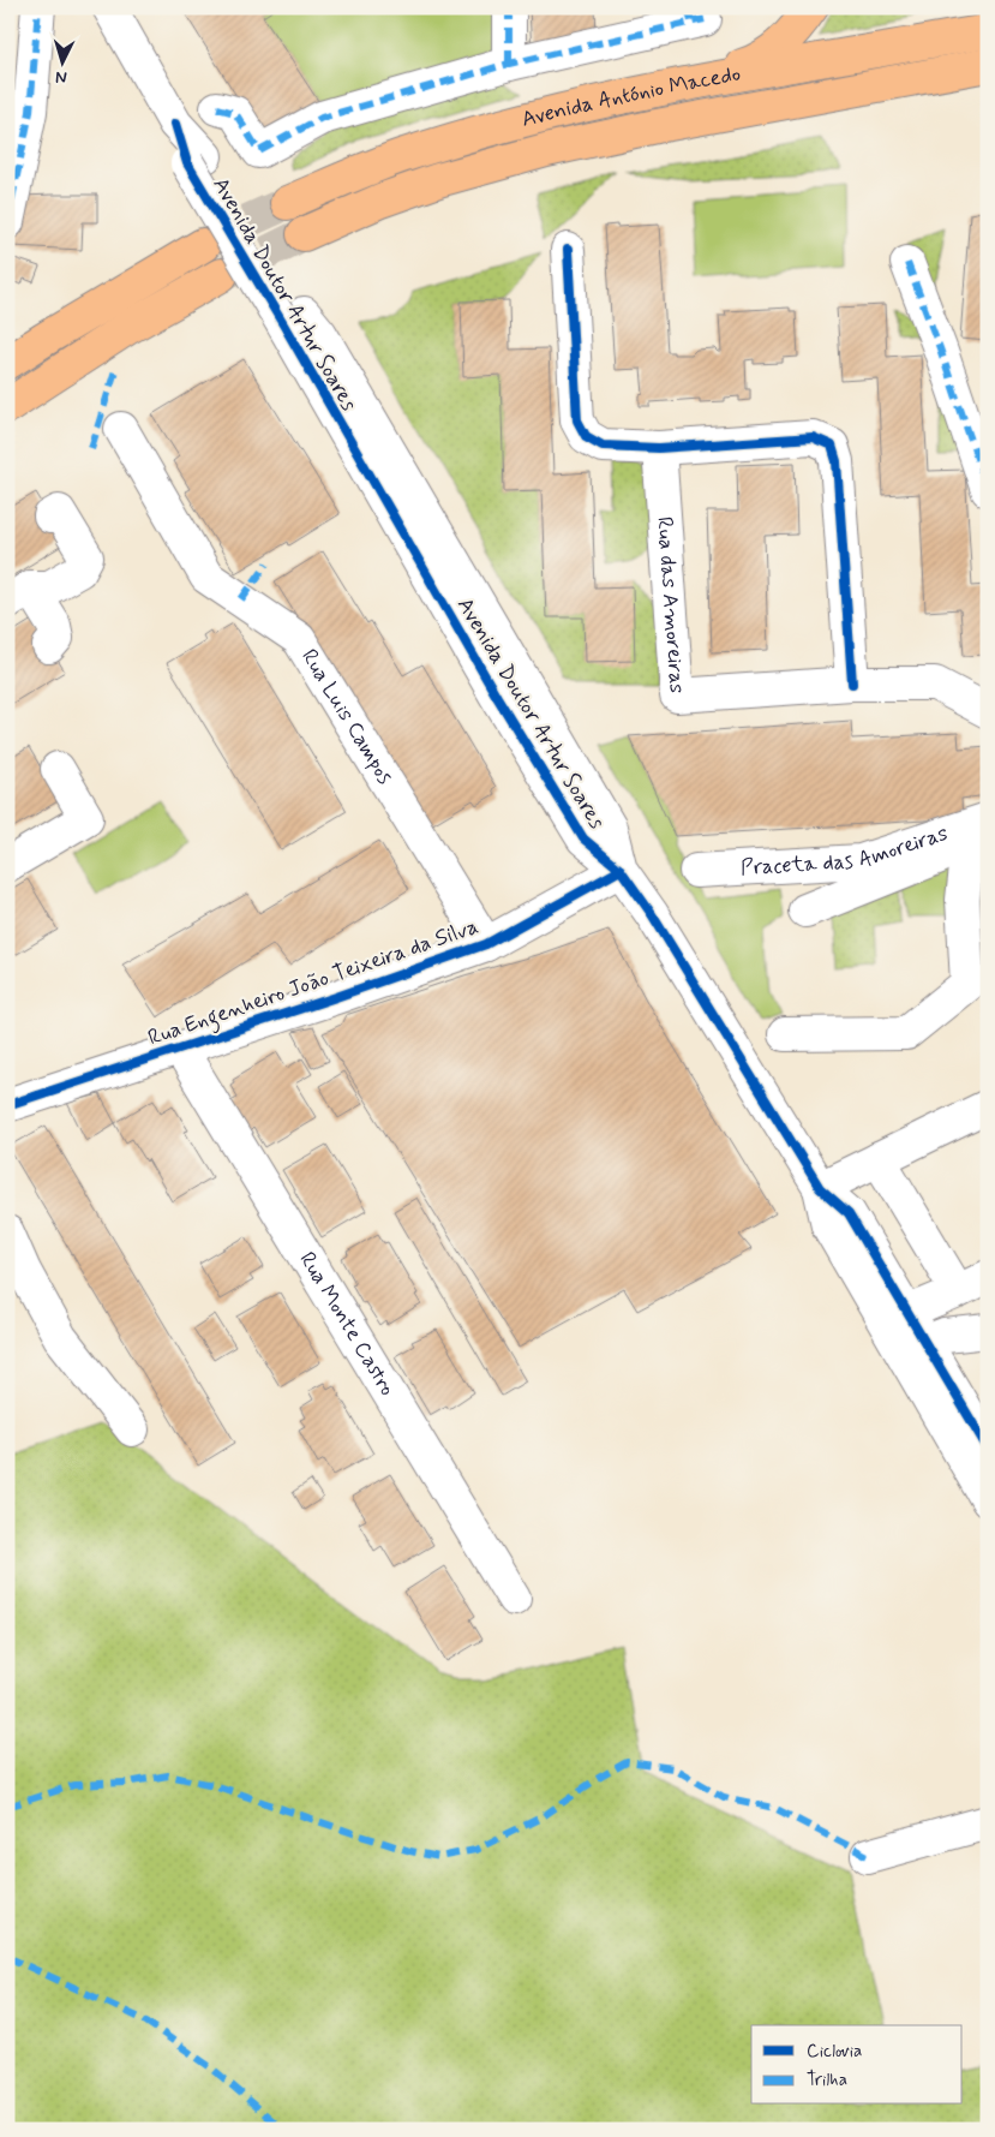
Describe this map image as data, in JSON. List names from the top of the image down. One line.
{"streets":{"highway":["Avenida António Macedo"],"street":["Avenida Doutor Artur Soares","Rua das Amoreiras","Rua Luis Campos","Praceta das Amoreiras","Rua Engenheiro João Teixeira da Silva","Rua Monte Castro"]},"crossings":[["Avenida Doutor Artur Soares","Rua Engenheiro João Teixeira da Silva"],["Rua Luis Campos","Rua Engenheiro João Teixeira da Silva"],["Rua Engenheiro João Teixeira da Silva","Rua Monte Castro"]],"legend":["Ciclovia","Trilha"],"north":"bottom"}
